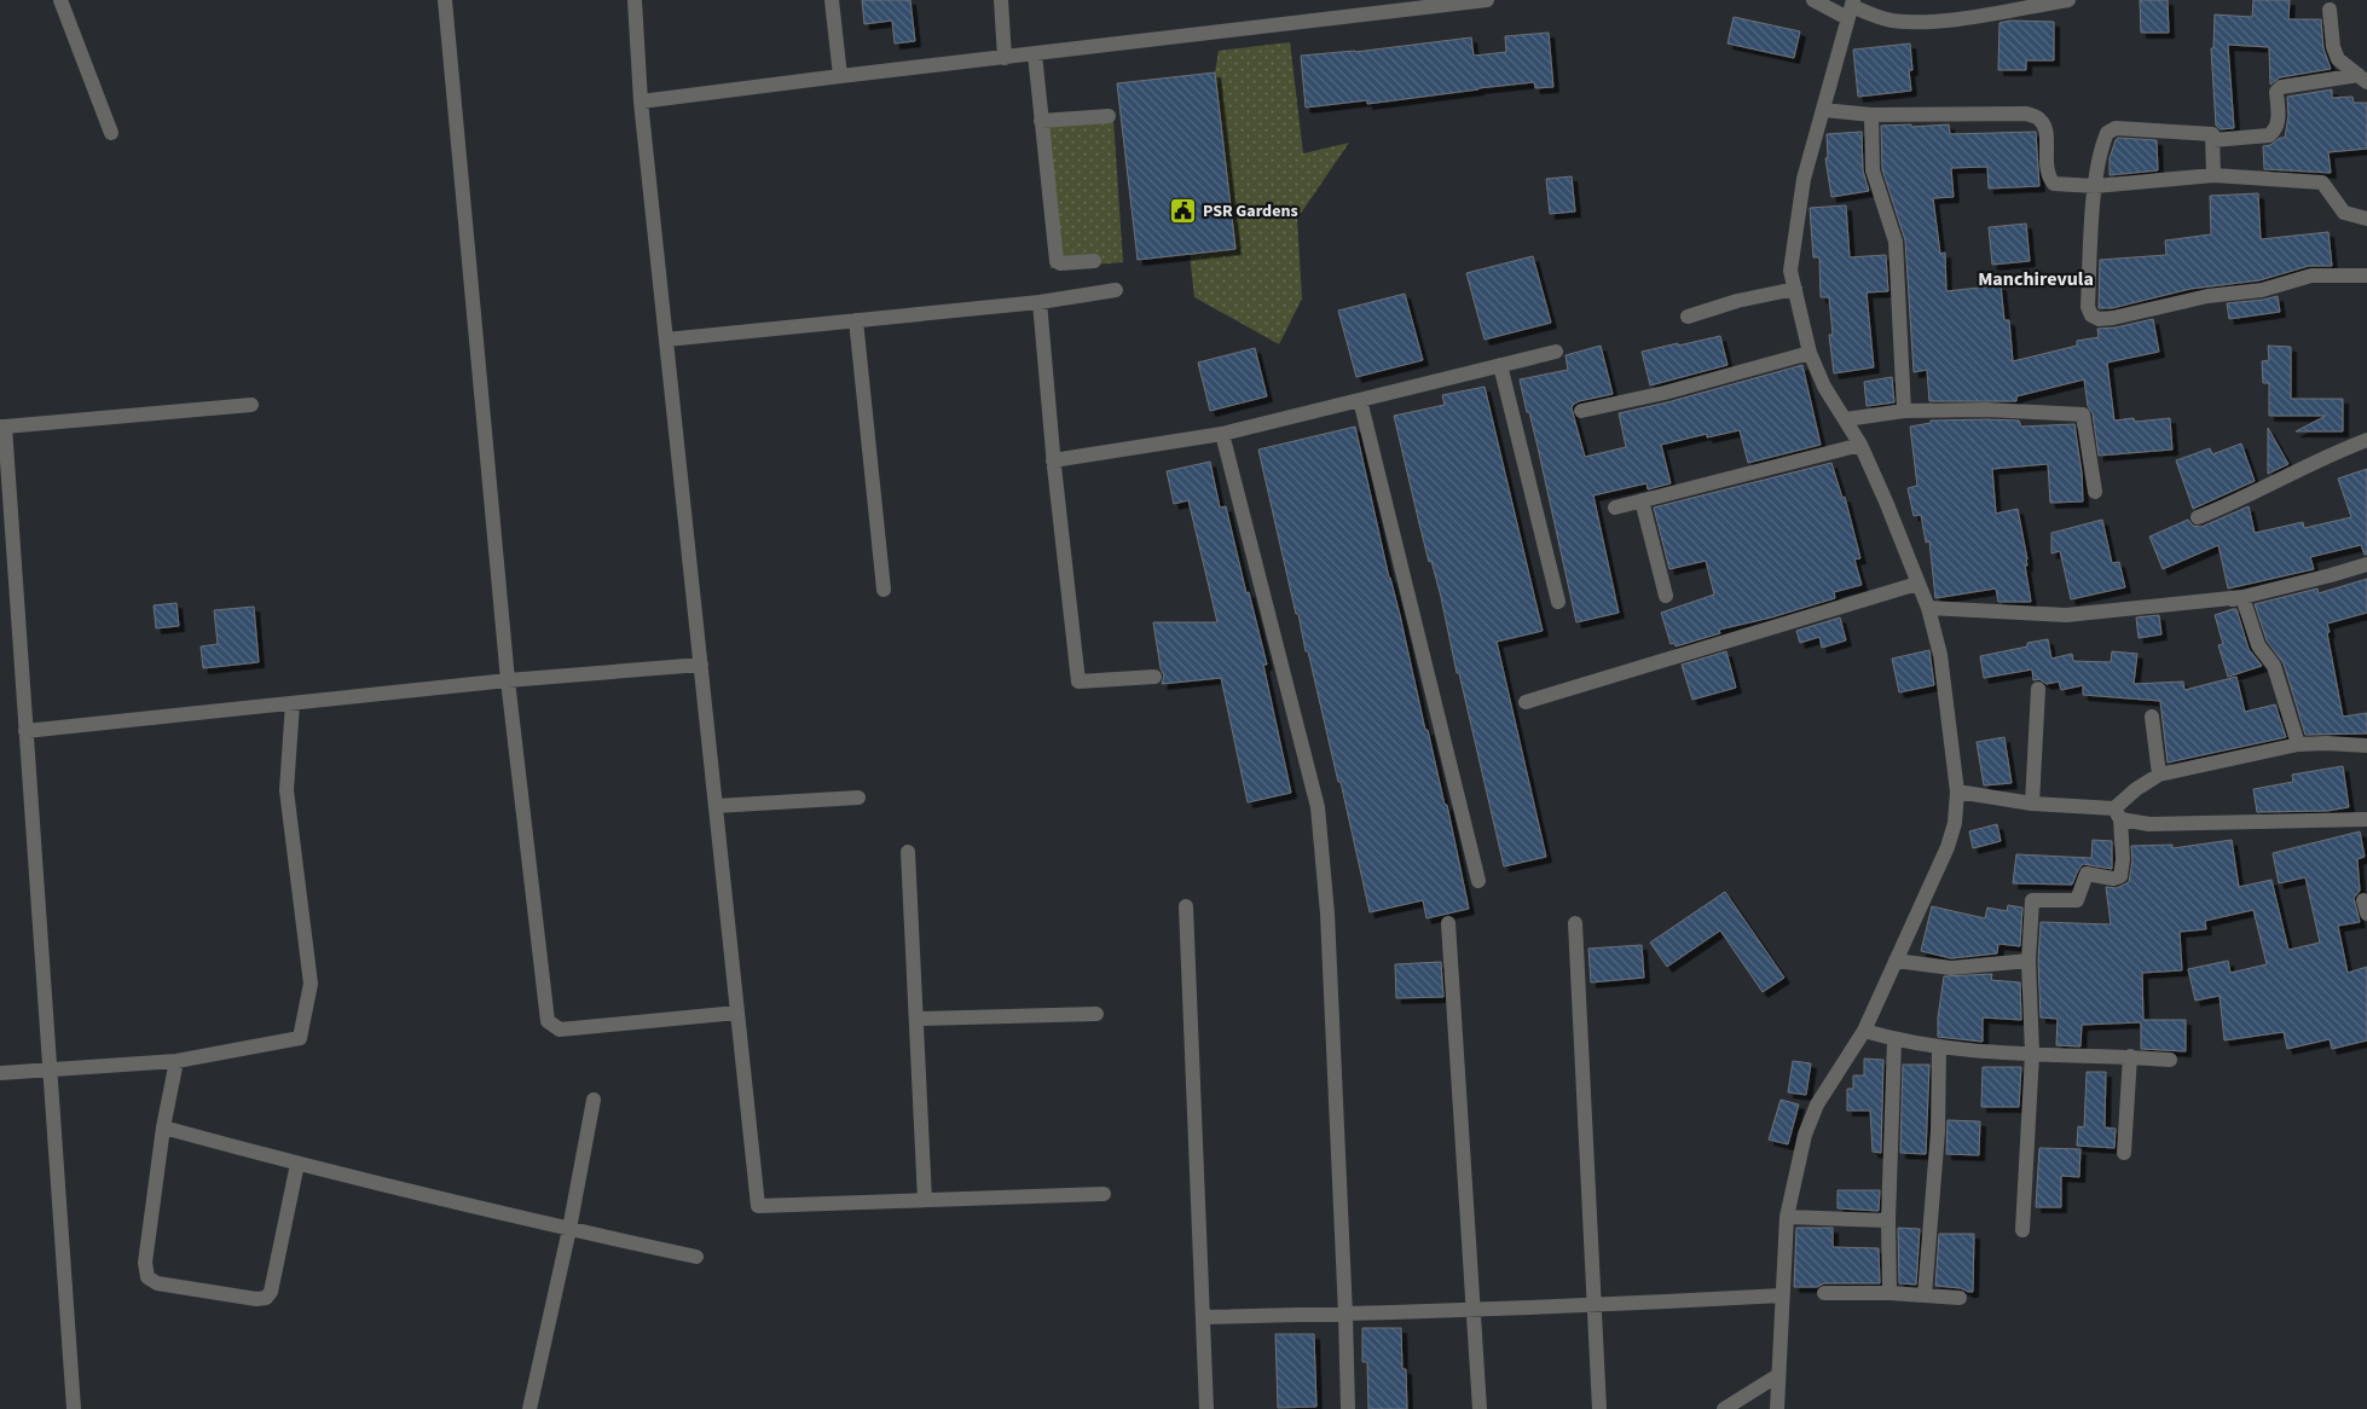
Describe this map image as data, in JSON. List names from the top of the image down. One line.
{"districts":["Manchirevula"],"places":{"public building":["PSR Gardens"]}}
